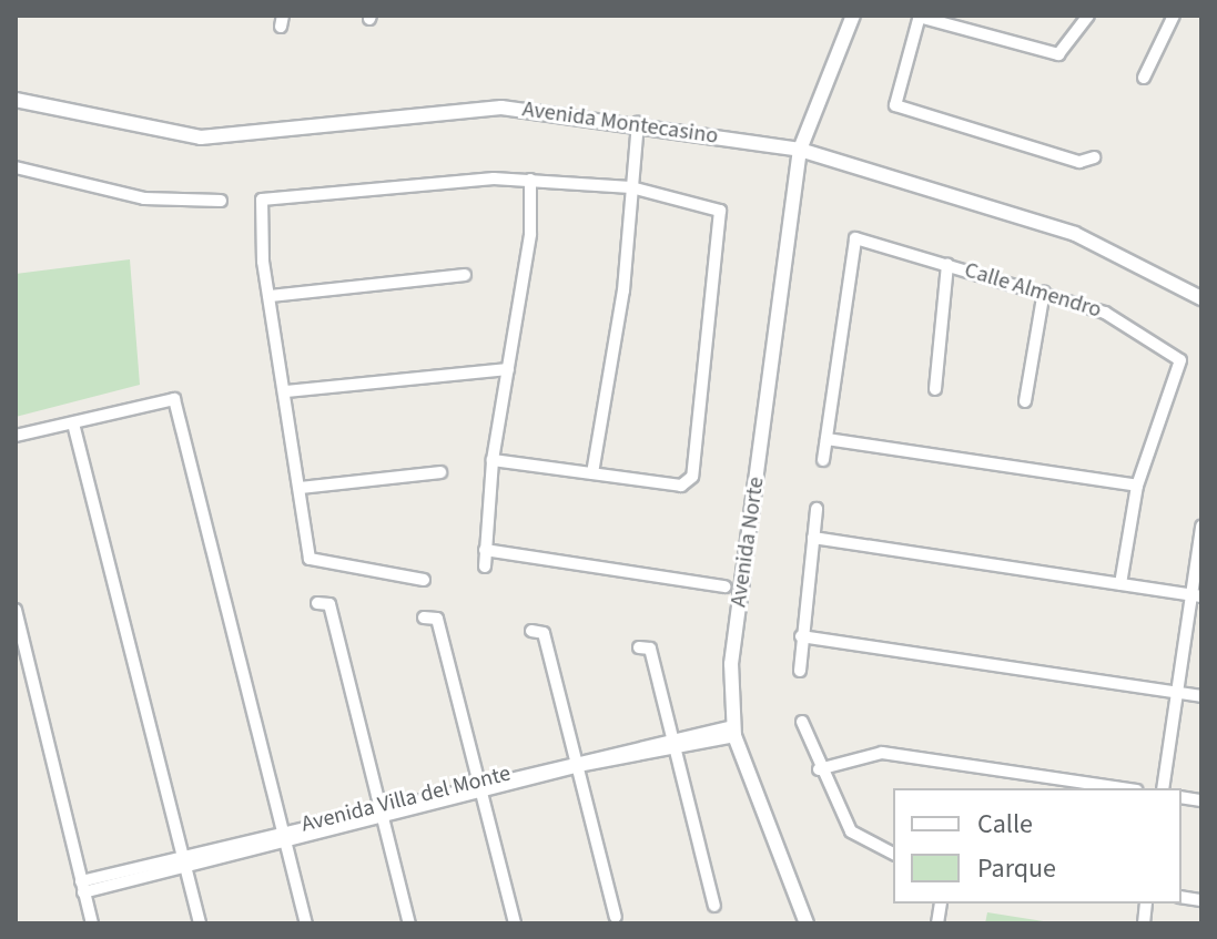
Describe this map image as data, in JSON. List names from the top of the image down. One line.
{"streets":{"street":["Avenida Montecasino","Calle Almendro","Avenida Norte","Avenida Villa del Monte"]},"crossings":[["Avenida Montecasino","Avenida Norte"],["Avenida Norte","Avenida Villa del Monte"]],"legend":["Calle","Parque"]}
